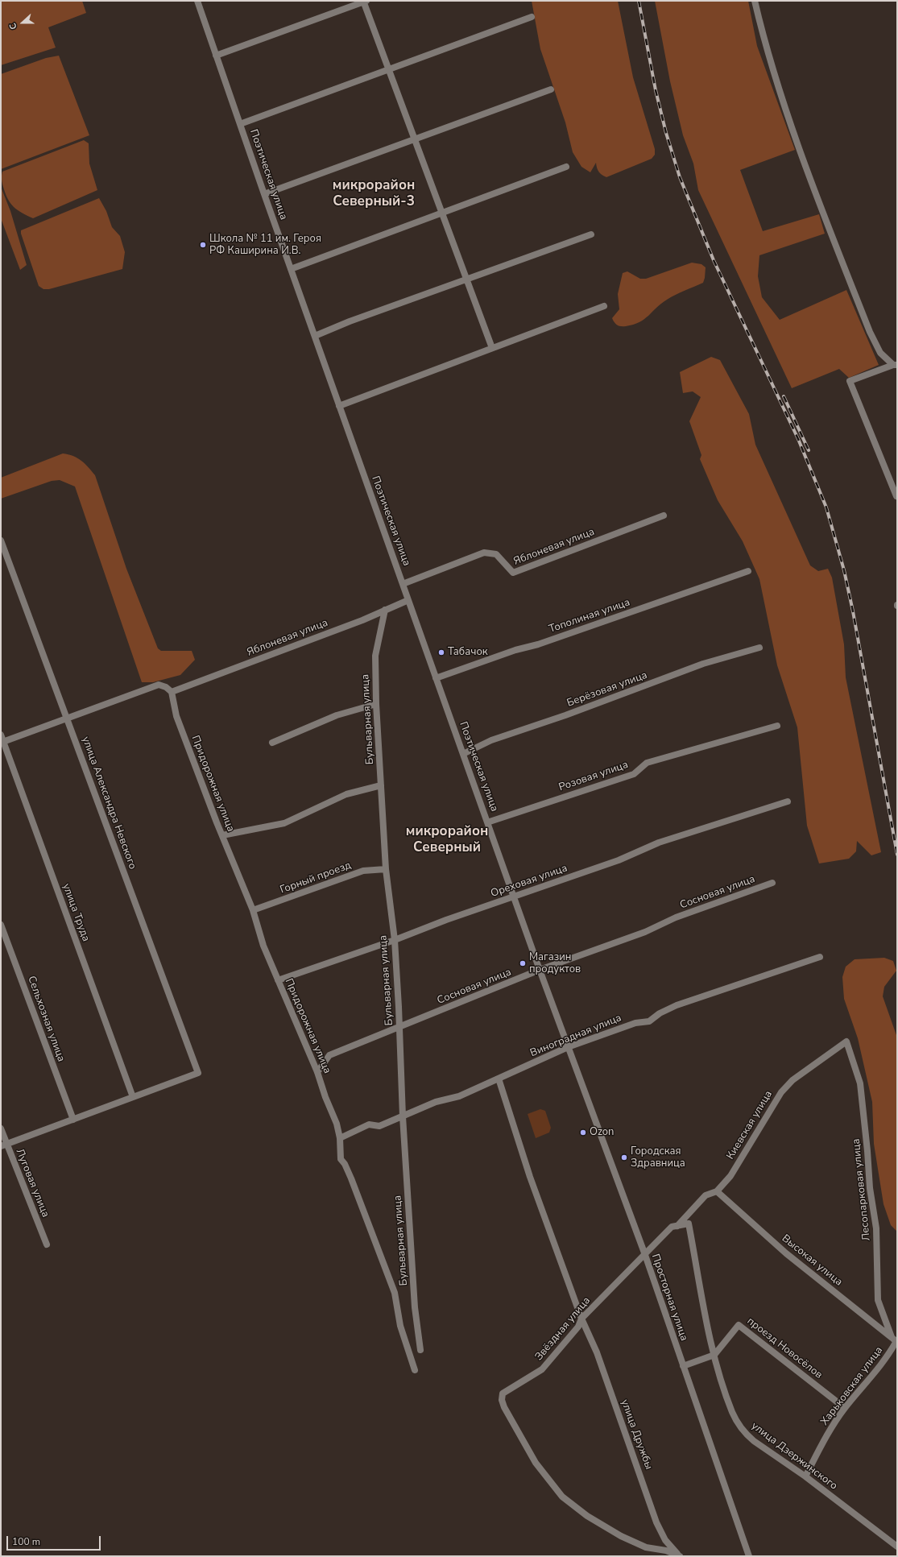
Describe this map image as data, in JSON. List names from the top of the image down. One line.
{"streets":{"street":["Поэтическая улица","Яблоневая улица","Тополиная улица","Берёзовая улица","Бульварная улица","Розовая улица","Придорожная улица","улица Александра Невского","Горный проезд","Ореховая улица","Сосновая улица","улица Труда","Сельхозная улица","Виноградная улица","Киевская улица","Луговая улица","Лесопарковая улица","Высокая улица","Просторная улица","Звёздная улица","проезд Новосёлов","Харьковская улица","улица Дружбы","улица Дзержинского"]},"crossings":[["Поэтическая улица","Яблоневая улица"],["Поэтическая улица","Тополиная улица"],["Поэтическая улица","Берёзовая улица"],["Поэтическая улица","Розовая улица"],["Поэтическая улица","Ореховая улица"],["Поэтическая улица","Сосновая улица"],["Поэтическая улица","Виноградная улица"],["Поэтическая улица","Просторная улица"],["Яблоневая улица","Бульварная улица"],["Яблоневая улица","Придорожная улица"],["Бульварная улица","Горный проезд"],["Бульварная улица","Ореховая улица"],["Бульварная улица","Сосновая улица"],["Бульварная улица","Виноградная улица"],["Придорожная улица","Горный проезд"],["Придорожная улица","Ореховая улица"],["Придорожная улица","Сосновая улица"],["Придорожная улица","Виноградная улица"],["улица Александра Невского","улица Труда"],["Виноградная улица","Просторная улица"],["Виноградная улица","улица Дружбы"],["Киевская улица","Лесопарковая улица"],["Киевская улица","Высокая улица"],["Киевская улица","Звёздная улица"],["Киевская улица","улица Дзержинского"],["Лесопарковая улица","Высокая улица"],["Лесопарковая улица","Харьковская улица"],["Высокая улица","Харьковская улица"],["Просторная улица","Звёздная улица"],["Просторная улица","проезд Новосёлов"],["Звёздная улица","улица Дружбы"],["Звёздная улица","улица Дзержинского"],["проезд Новосёлов","Харьковская улица"],["проезд Новосёлов","улица Дзержинского"],["Харьковская улица","улица Дзержинского"]],"districts":["микрорайон Северный-3","микрорайон Северный"],"places":["Школа № 11 им. Героя РФ Каширина И.В.","Табачок","Магазин продуктов","Ozon","Городская Здравница"],"scale_bar":"100 m","north":"left"}
